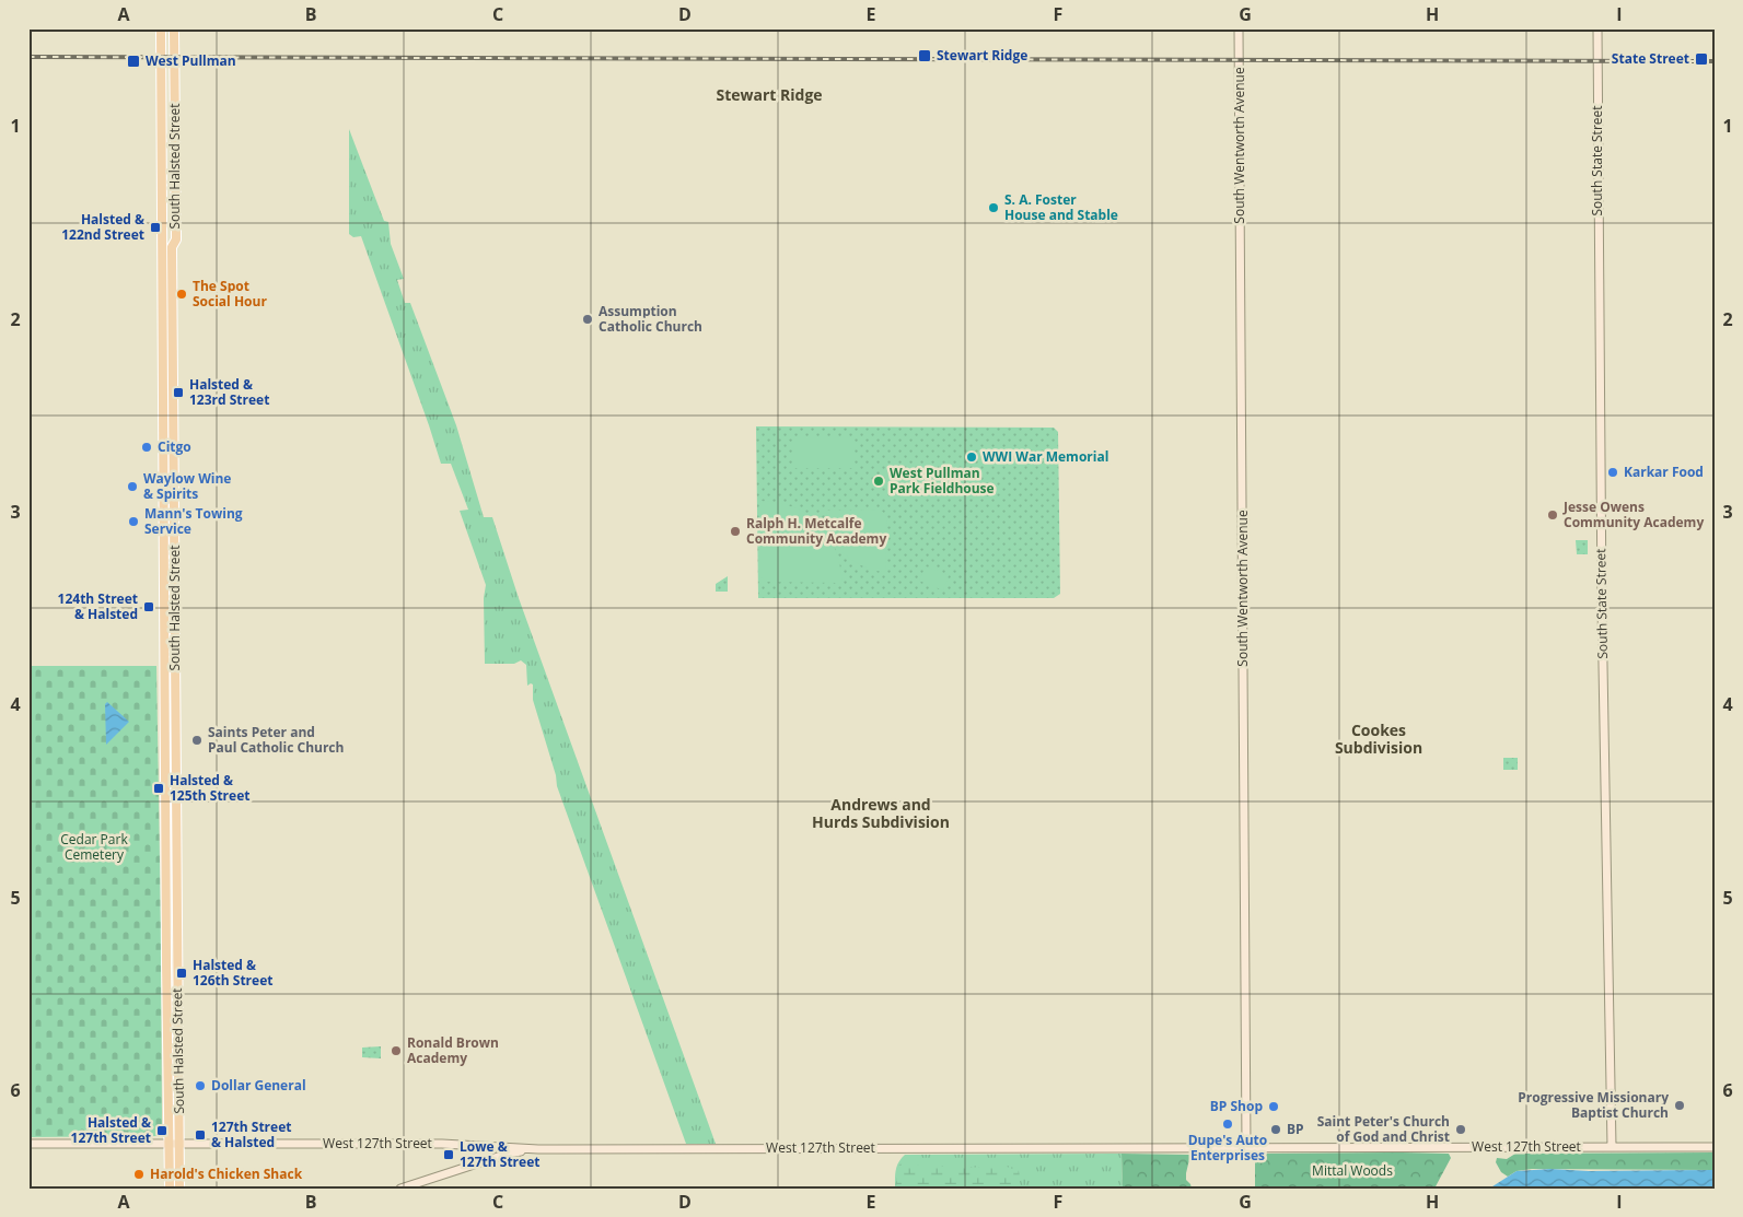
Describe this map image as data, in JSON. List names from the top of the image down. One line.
{"streets":{"main road":["South Halsted Street"],"street":["South Wentworth Avenue","South State Street","West 127th Street"]},"crossings":[["South Wentworth Avenue","West 127th Street"],["South State Street","West 127th Street"],["South Halsted Street","West 127th Street"]],"districts":["Stewart Ridge","Cookes Subdivision","Andrews and Hurds Subdivision"],"parks":["Cedar Park Cemetery","Mittal Woods"],"places":{"transit":["Stewart Ridge","State Street","West Pullman","Halsted & 122nd Street","Halsted & 123rd Street","124th Street & Halsted","Halsted & 125th Street","Halsted & 126th Street","Halsted & 127th Street","127th Street & Halsted","Lowe & 127th Street"],"other":["S. A. Foster House and Stable","The Spot Social Hour","Assumption Catholic Church","Citgo","WWI War Memorial","Karkar Food","West Pullman Park Fieldhouse","Waylow Wine & Spirits","Jesse Owens Community Academy","Mann's Towing Service","Ralph H. Metcalfe Community Academy","Saints Peter and Paul Catholic Church","Ronald Brown Academy","Dollar General","Progressive Missionary Baptist Church","BP Shop","Dupe's Auto Enterprises","BP","Saint Peter's Church of God and Christ","Harold's Chicken Shack"]},"grid":{"columns":["A","B","C","D","E","F","G","H","I"],"rows":["1","2","3","4","5","6"]}}
